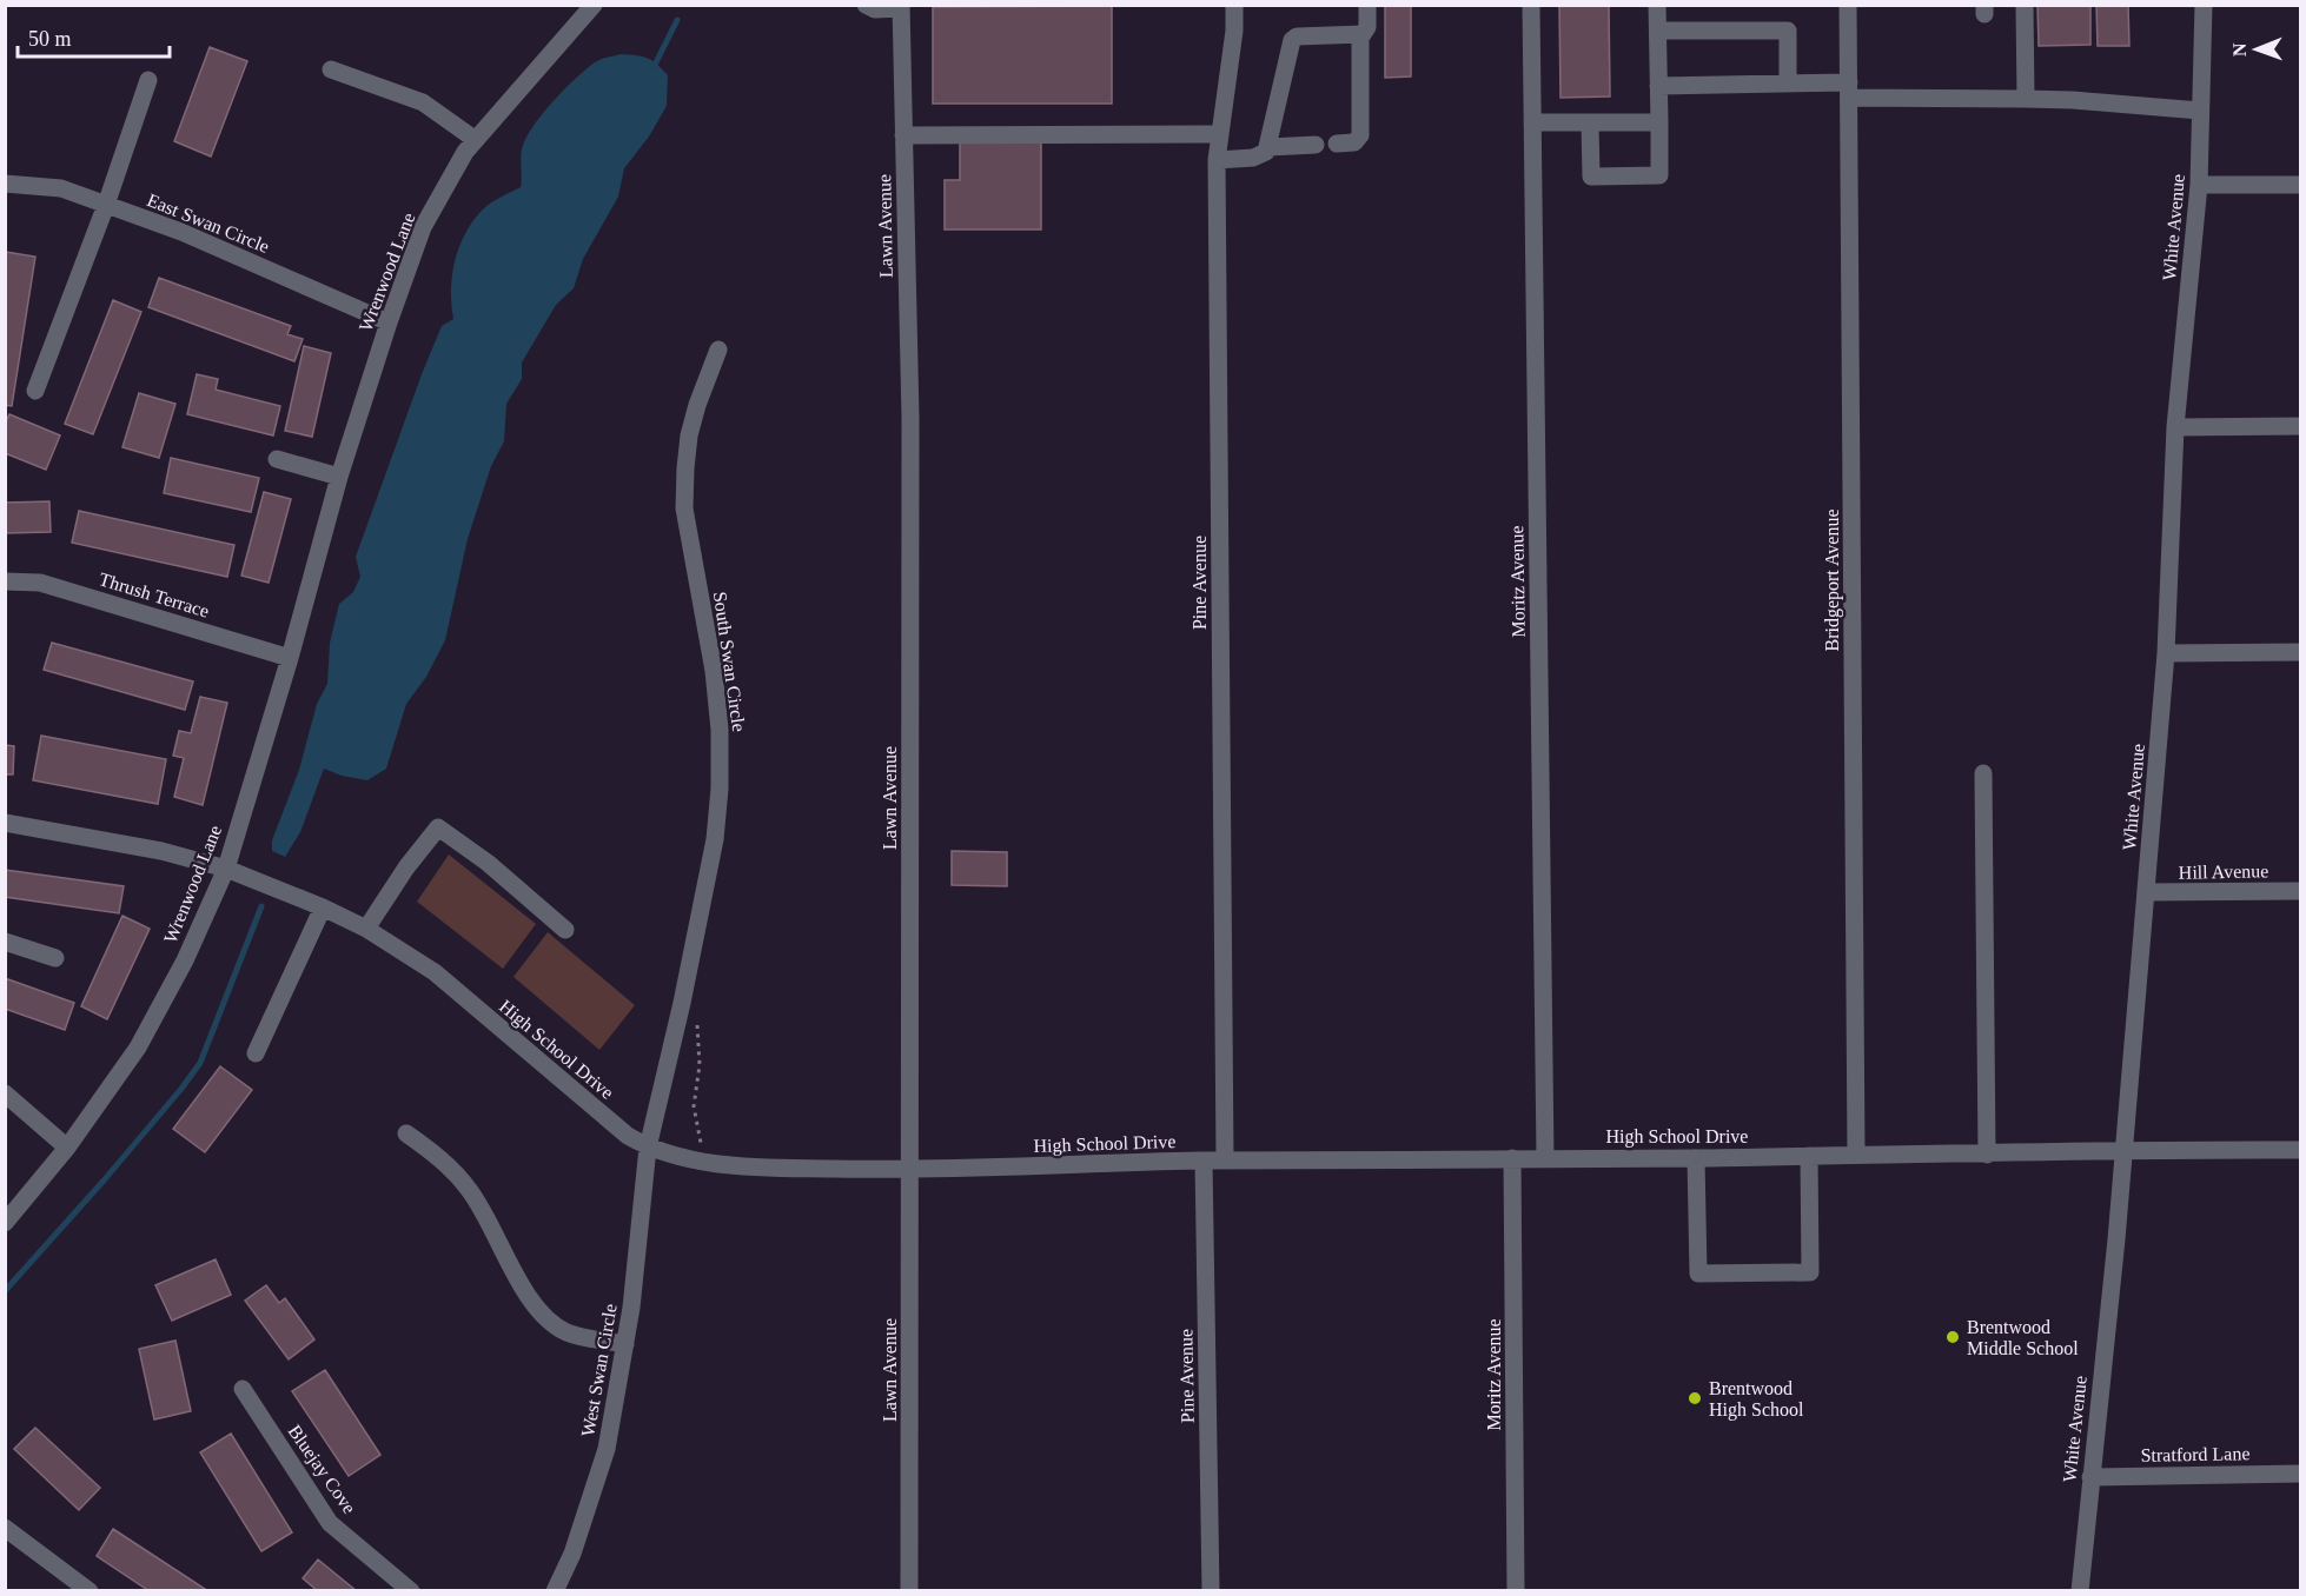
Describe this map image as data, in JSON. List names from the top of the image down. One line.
{"streets":{"street":["East Swan Circle","Lawn Avenue","White Avenue","Wrenwood Lane","Bridgeport Avenue","Moritz Avenue","Pine Avenue","Thrush Terrace","South Swan Circle","Hill Avenue","High School Drive","West Swan Circle","Stratford Lane","Bluejay Cove"]},"crossings":[["East Swan Circle","Wrenwood Lane"],["Lawn Avenue","High School Drive"],["White Avenue","Hill Avenue"],["White Avenue","High School Drive"],["White Avenue","Stratford Lane"],["Wrenwood Lane","Thrush Terrace"],["Wrenwood Lane","High School Drive"],["Bridgeport Avenue","High School Drive"],["Moritz Avenue","High School Drive"],["Pine Avenue","High School Drive"],["South Swan Circle","High School Drive"],["South Swan Circle","West Swan Circle"],["High School Drive","West Swan Circle"]],"places":["Brentwood Middle School","Brentwood High School"],"scale_bar":"50 m","north":"left"}
